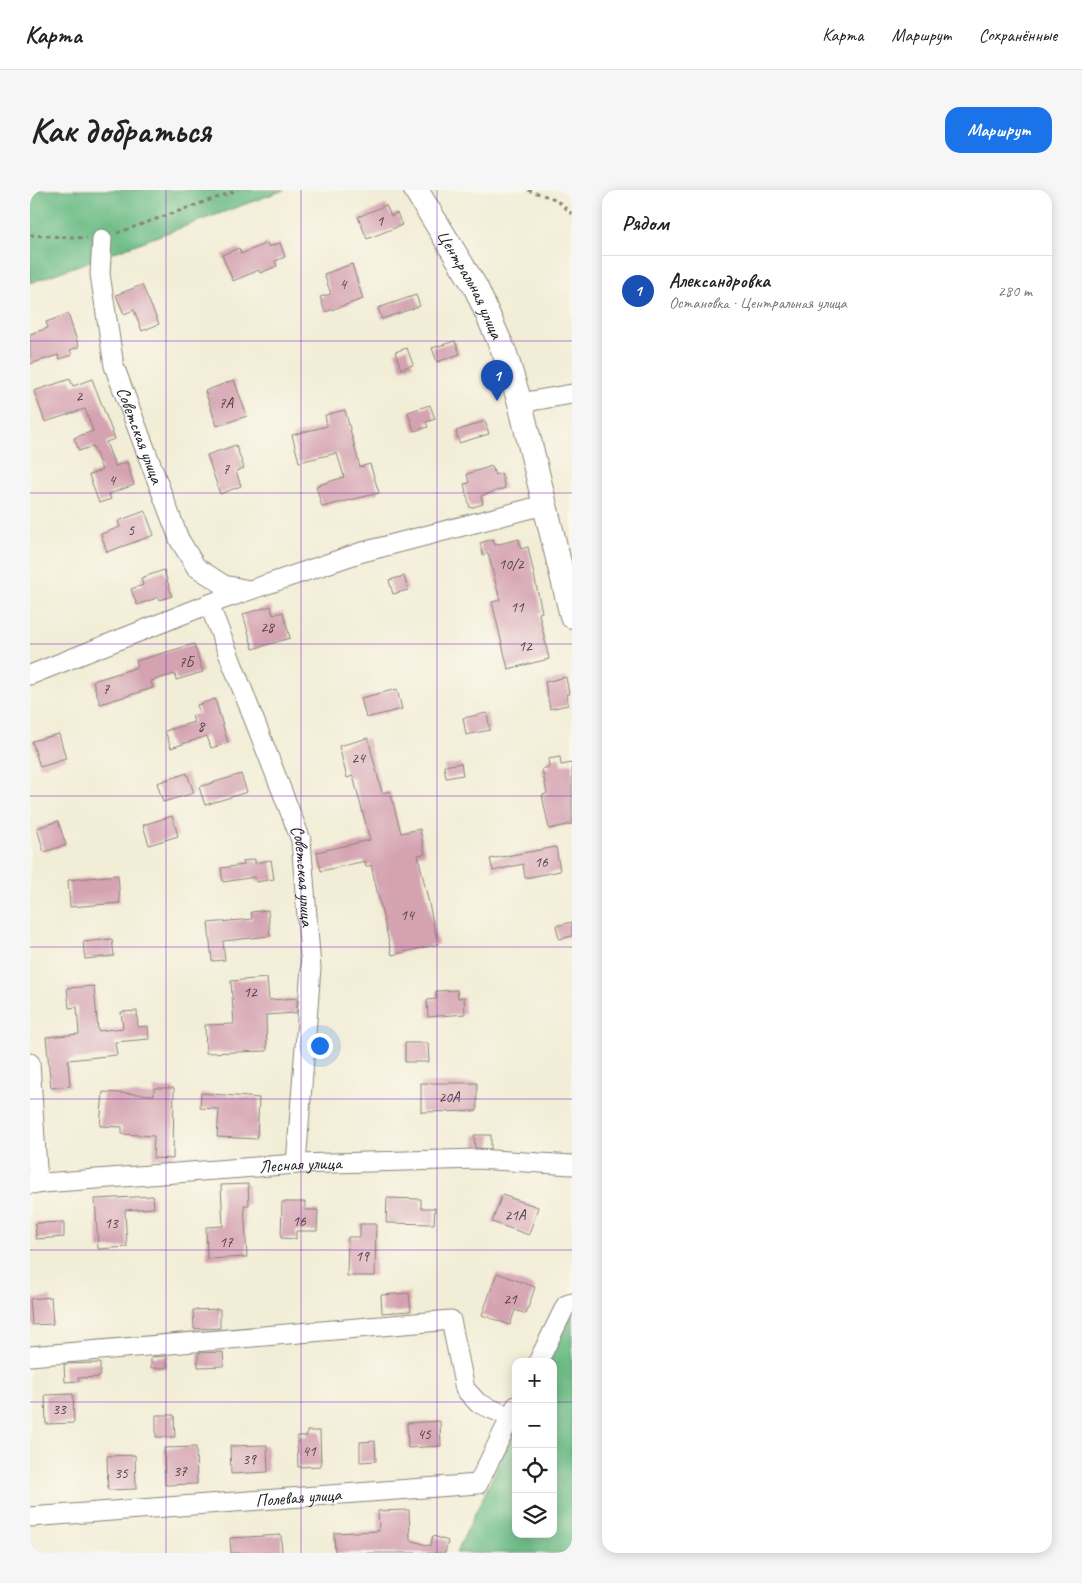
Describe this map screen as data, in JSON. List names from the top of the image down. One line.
{"streets":{"main road":["Центральная улица"],"street":["Советская улица","Лесная улица","Полевая улица"]},"crossings":[["Советская улица","Лесная улица"]],"house_numbers":["1","4","2","7А","7","4","5","10/2","11","28","12","7Б","7","8","24","16","14","12","20А","21А","16","13","17","19","21","33","45","41","39","37","35"],"page":{"header":"Карта","nav":["Карта","Маршрут","Сохранённые"],"buttons":"Маршрут","title":"Как добраться","heading":"Рядом","list":[{"mark":"1","name":"Александровка","note":"Остановка · Центральная улица","value":"280 m"}],"pins":"1","map_buttons":["+","−"]}}
